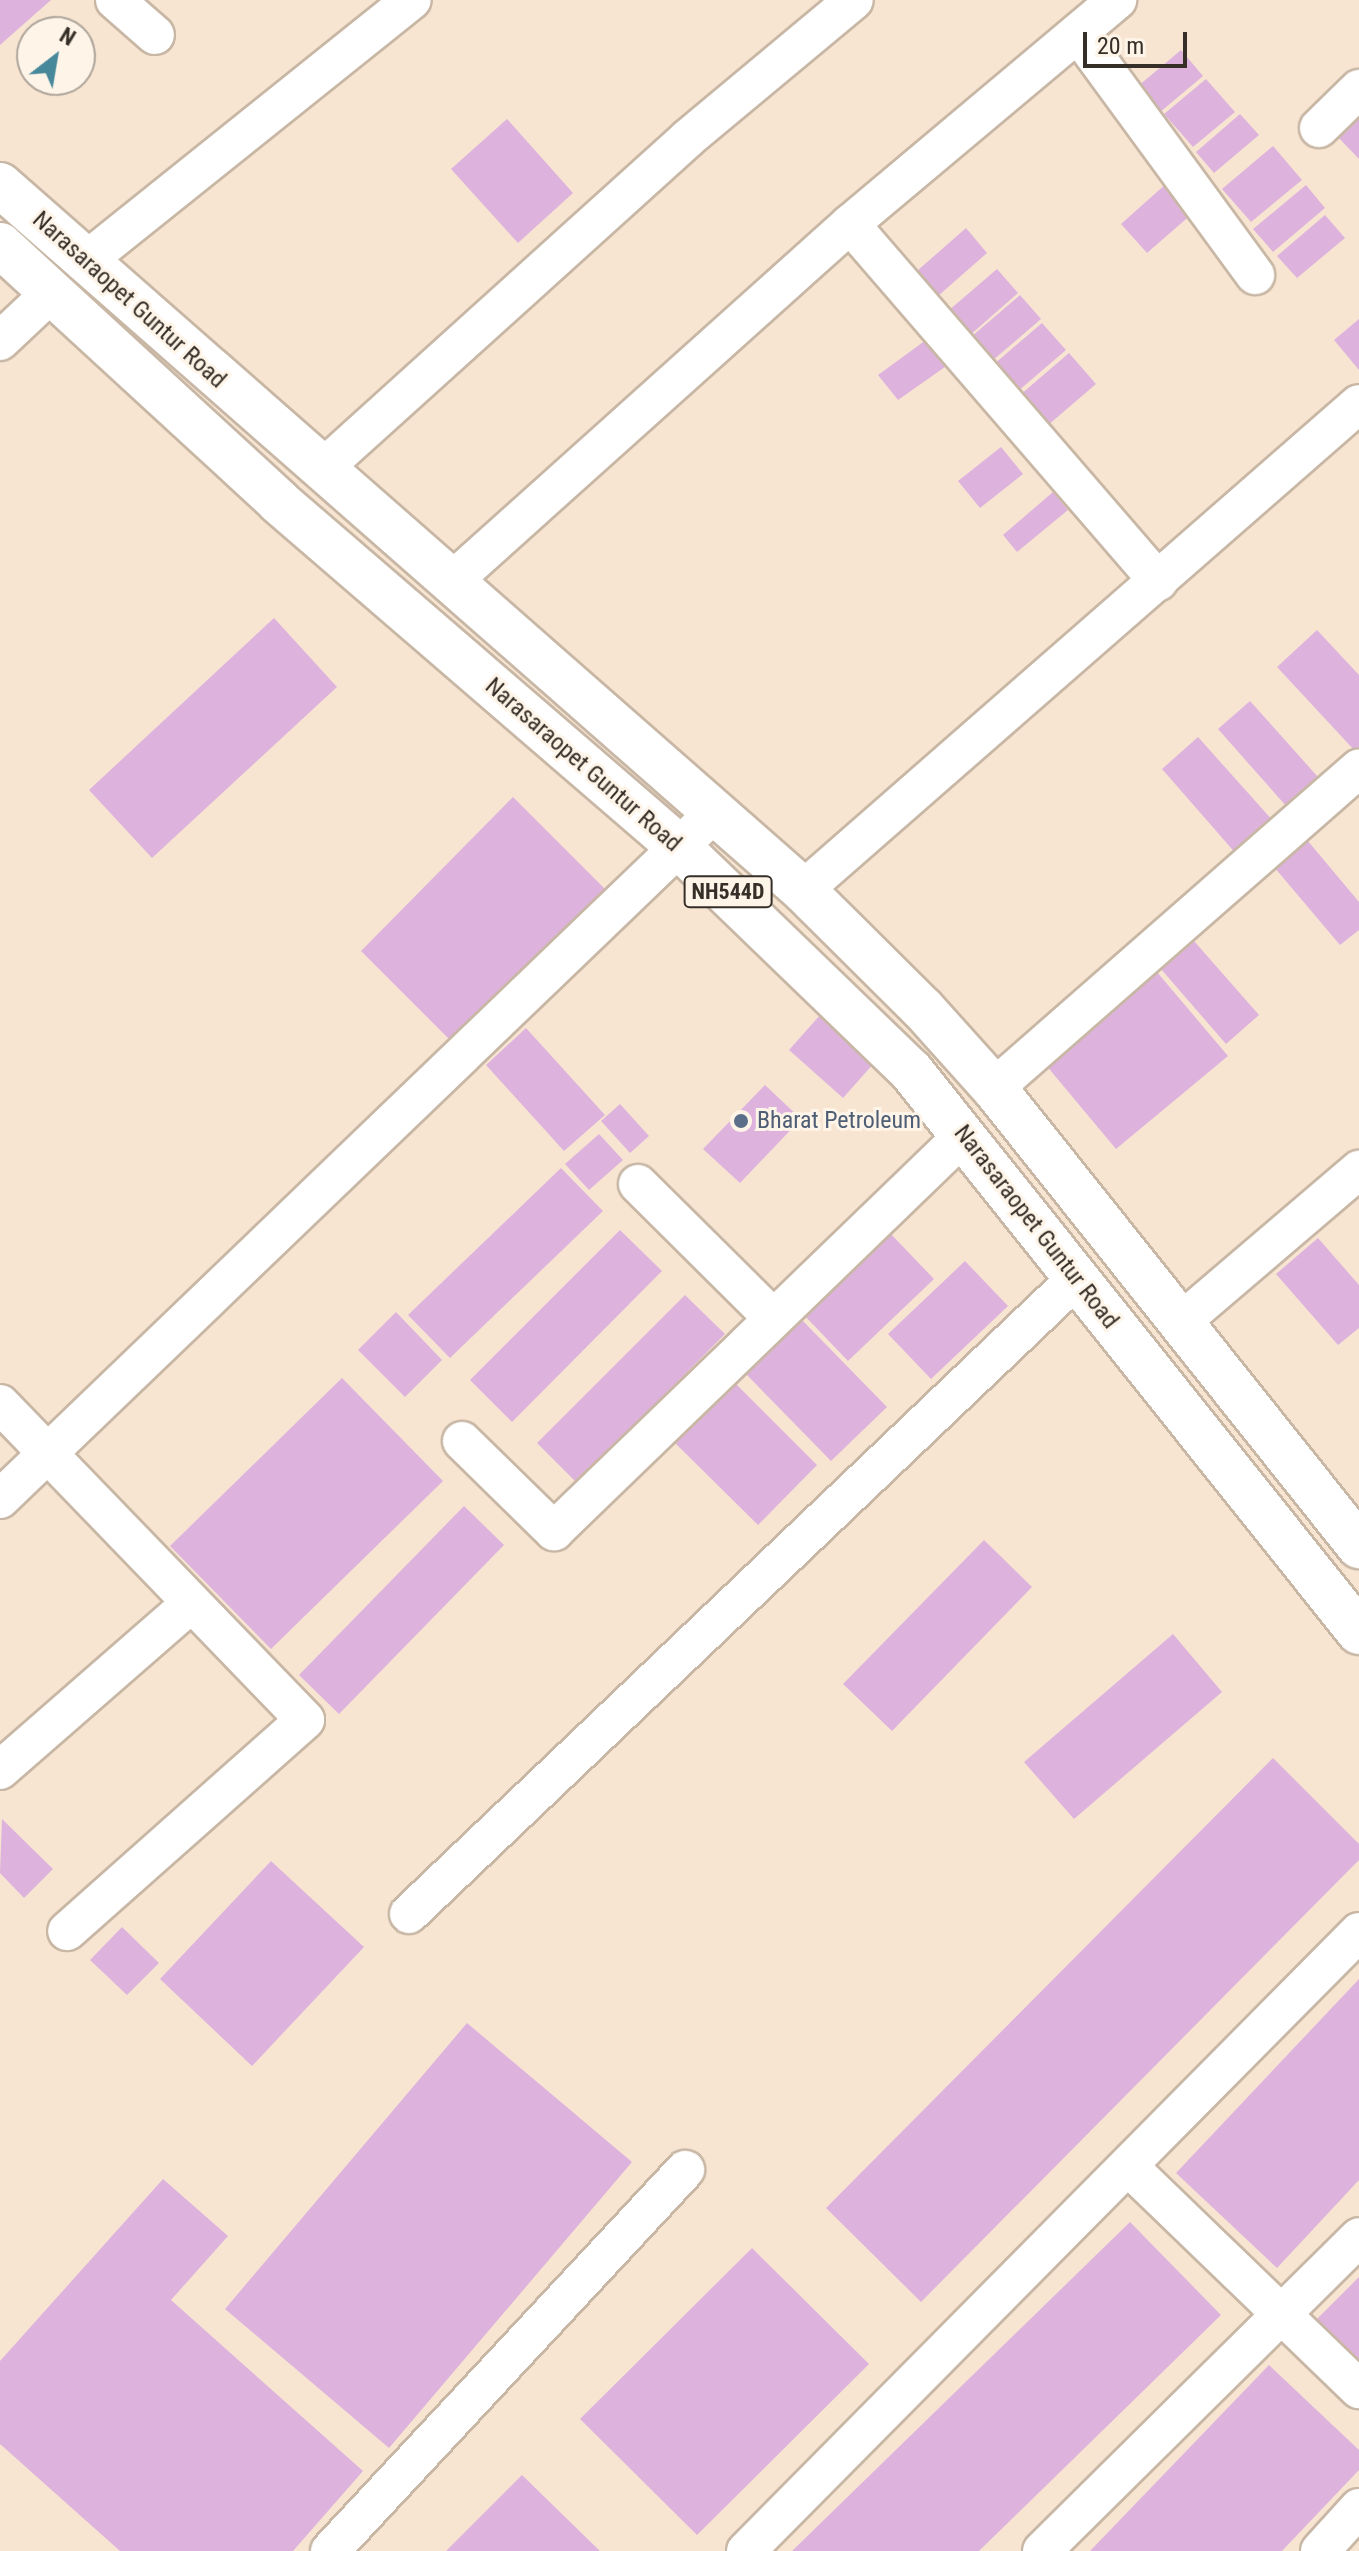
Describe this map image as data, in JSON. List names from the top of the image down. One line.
{"streets":{"highway":["Narasaraopet Guntur Road","NH544D"]},"places":["Bharat Petroleum"],"scale_bar":"20 m","north":"top right"}
